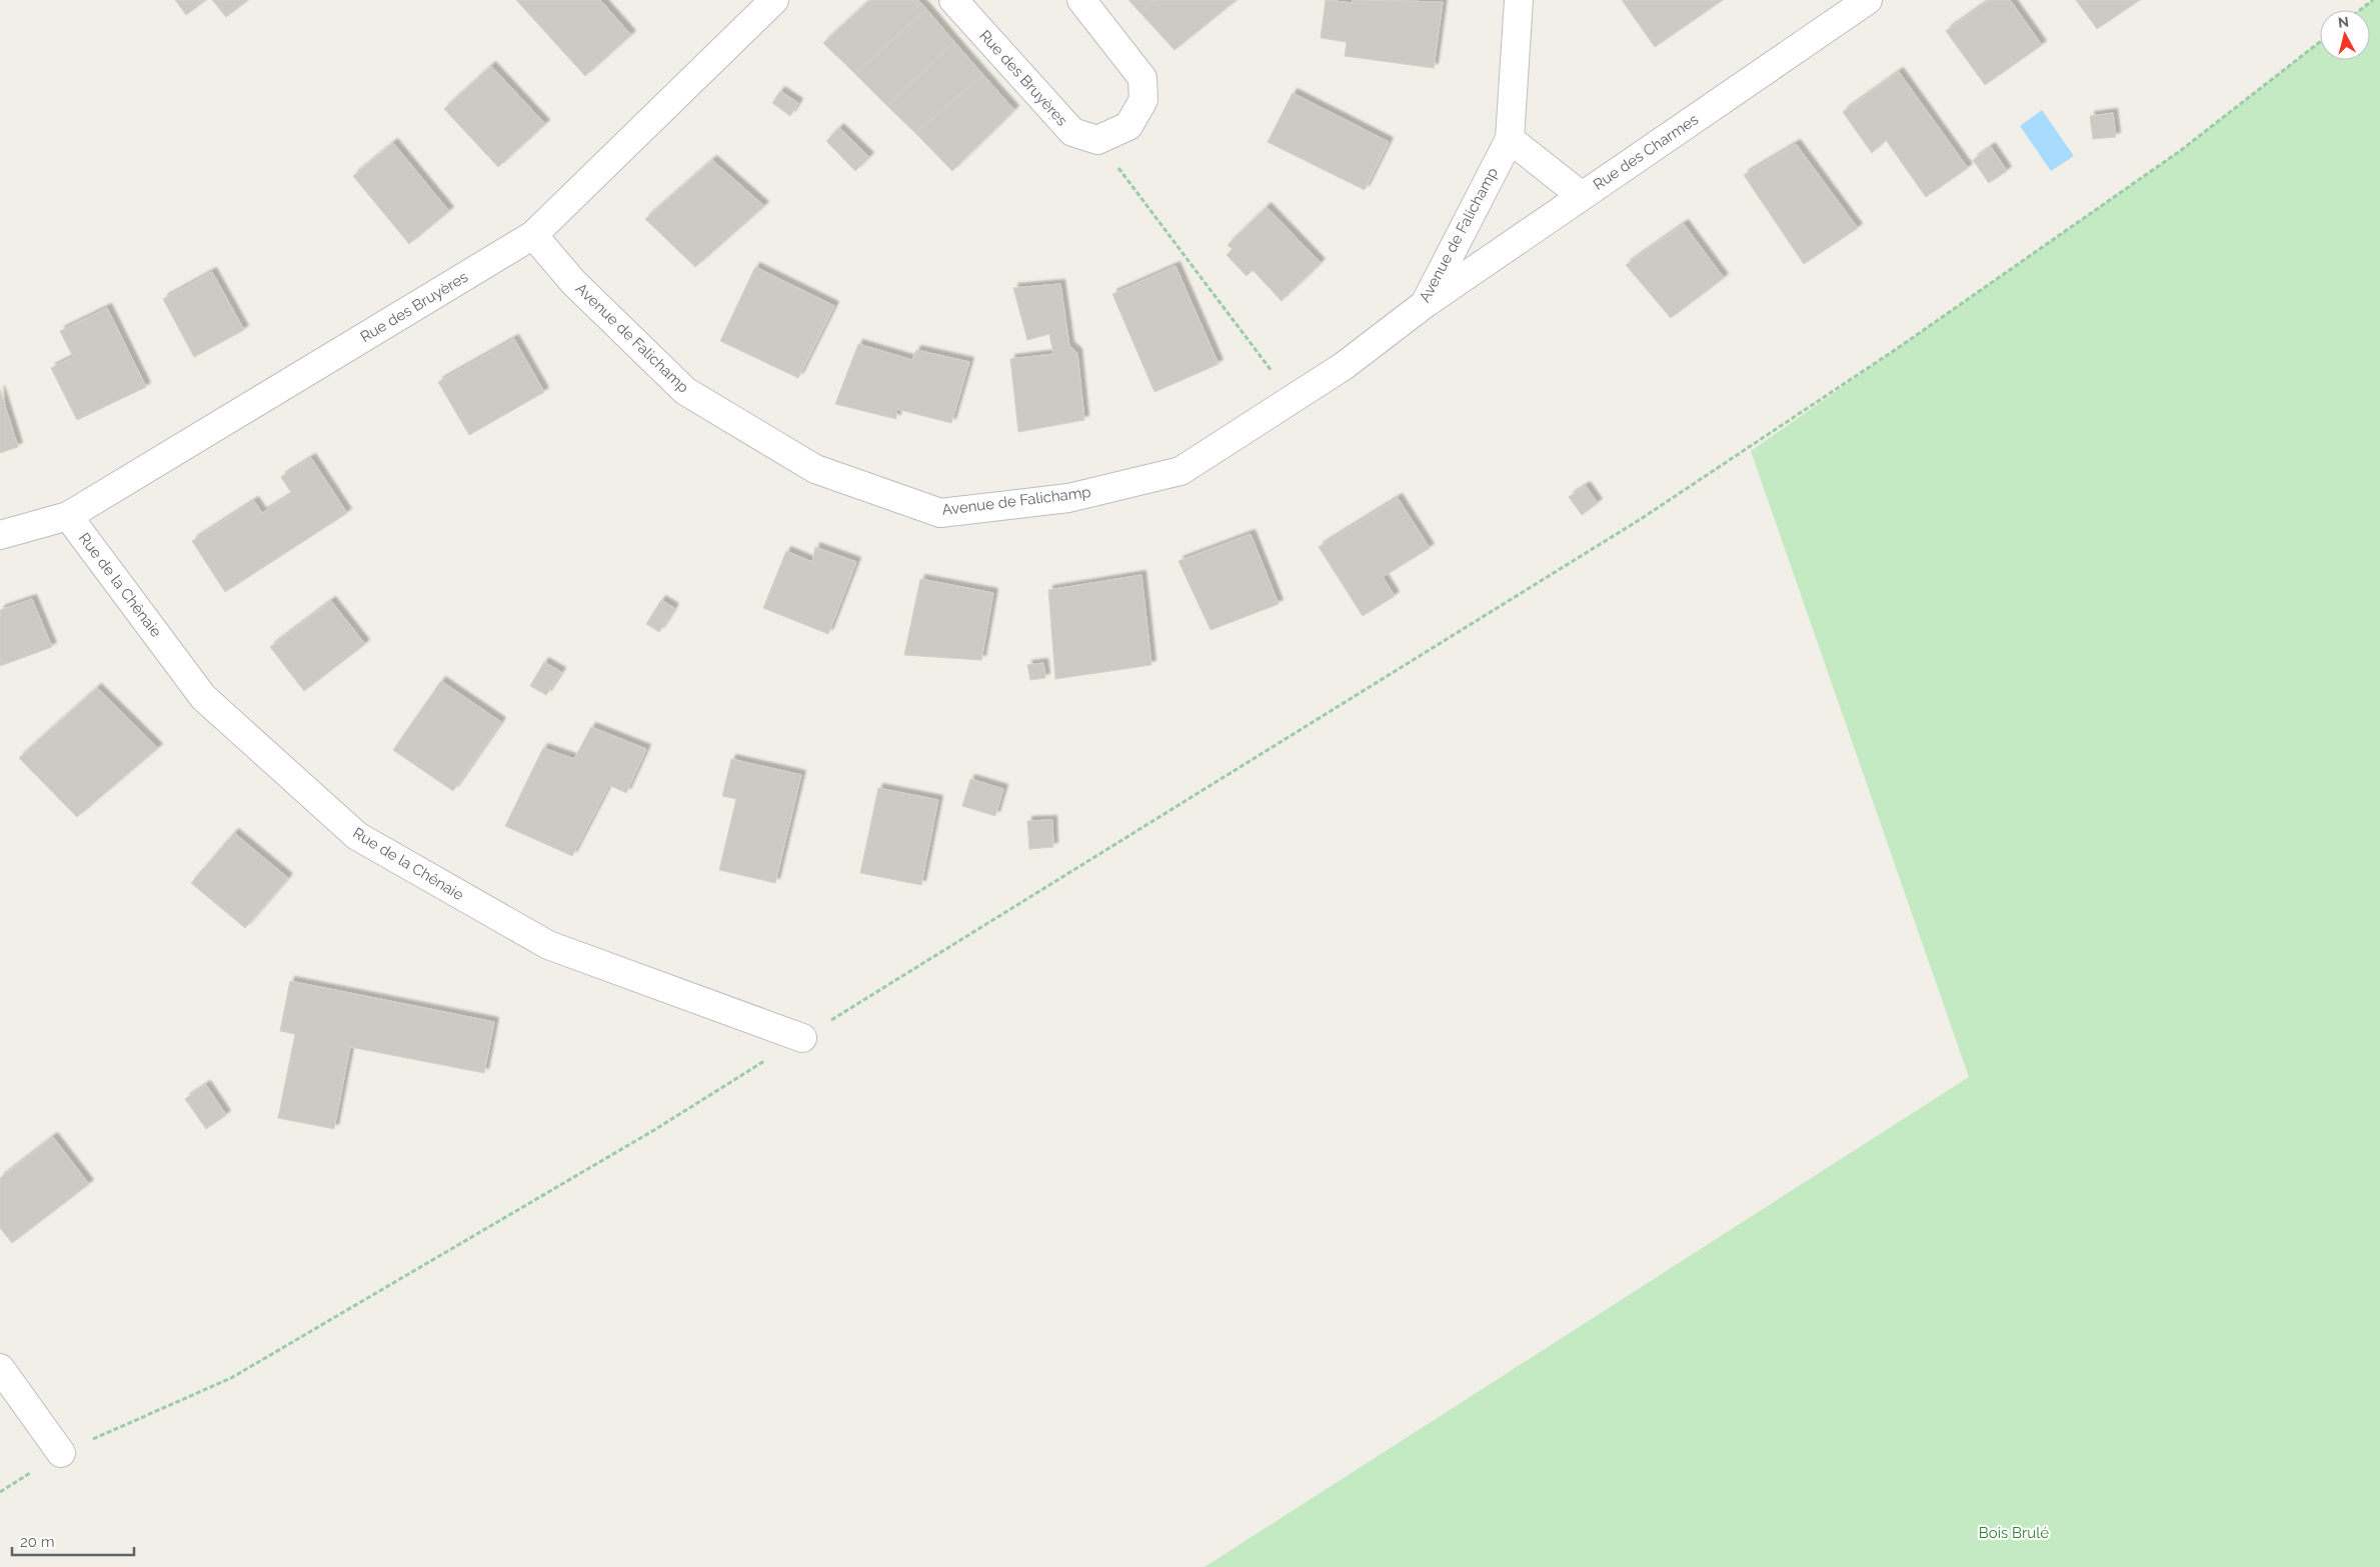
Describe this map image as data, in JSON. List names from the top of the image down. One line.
{"streets":{"street":["Rue des Bruyères","Rue des Charmes","Avenue de Falichamp","Rue de la Chênaie"]},"crossings":[["Rue des Bruyères","Avenue de Falichamp"],["Rue des Bruyères","Rue de la Chênaie"],["Rue des Charmes","Avenue de Falichamp"]],"parks":["Bois Brulé"],"scale_bar":"20 m","north":"top"}
